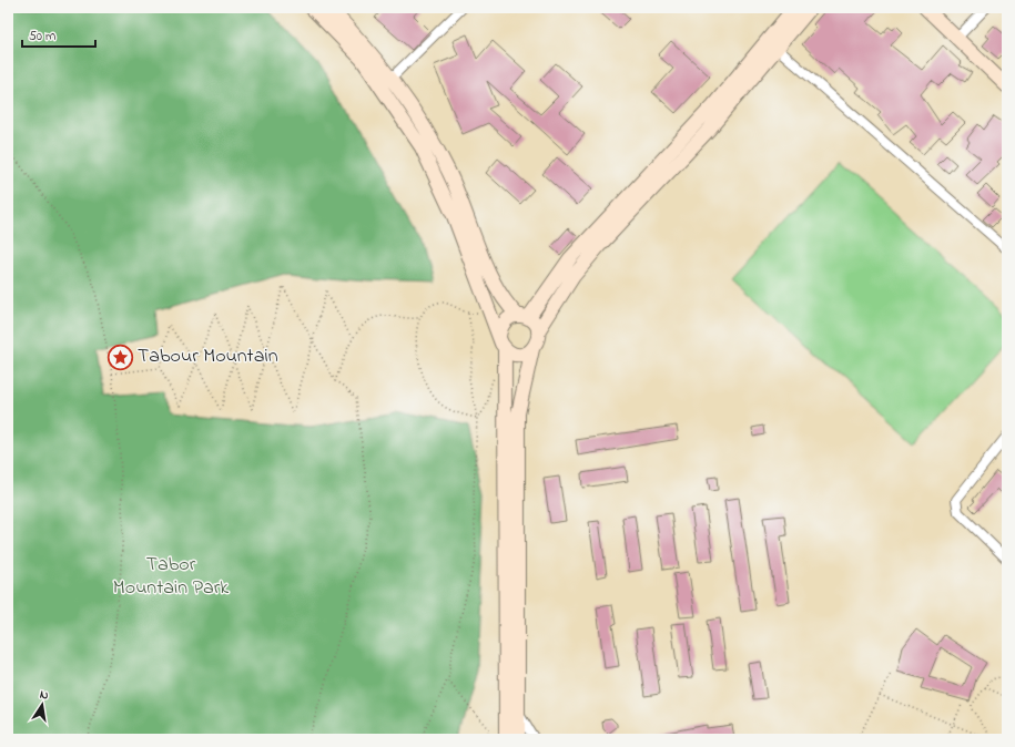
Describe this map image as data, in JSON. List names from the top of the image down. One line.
{"parks":["Tabor Mountain Park"],"places":{"place":["Tabour Mountain"]},"scale_bar":"50 m","north":"top"}
